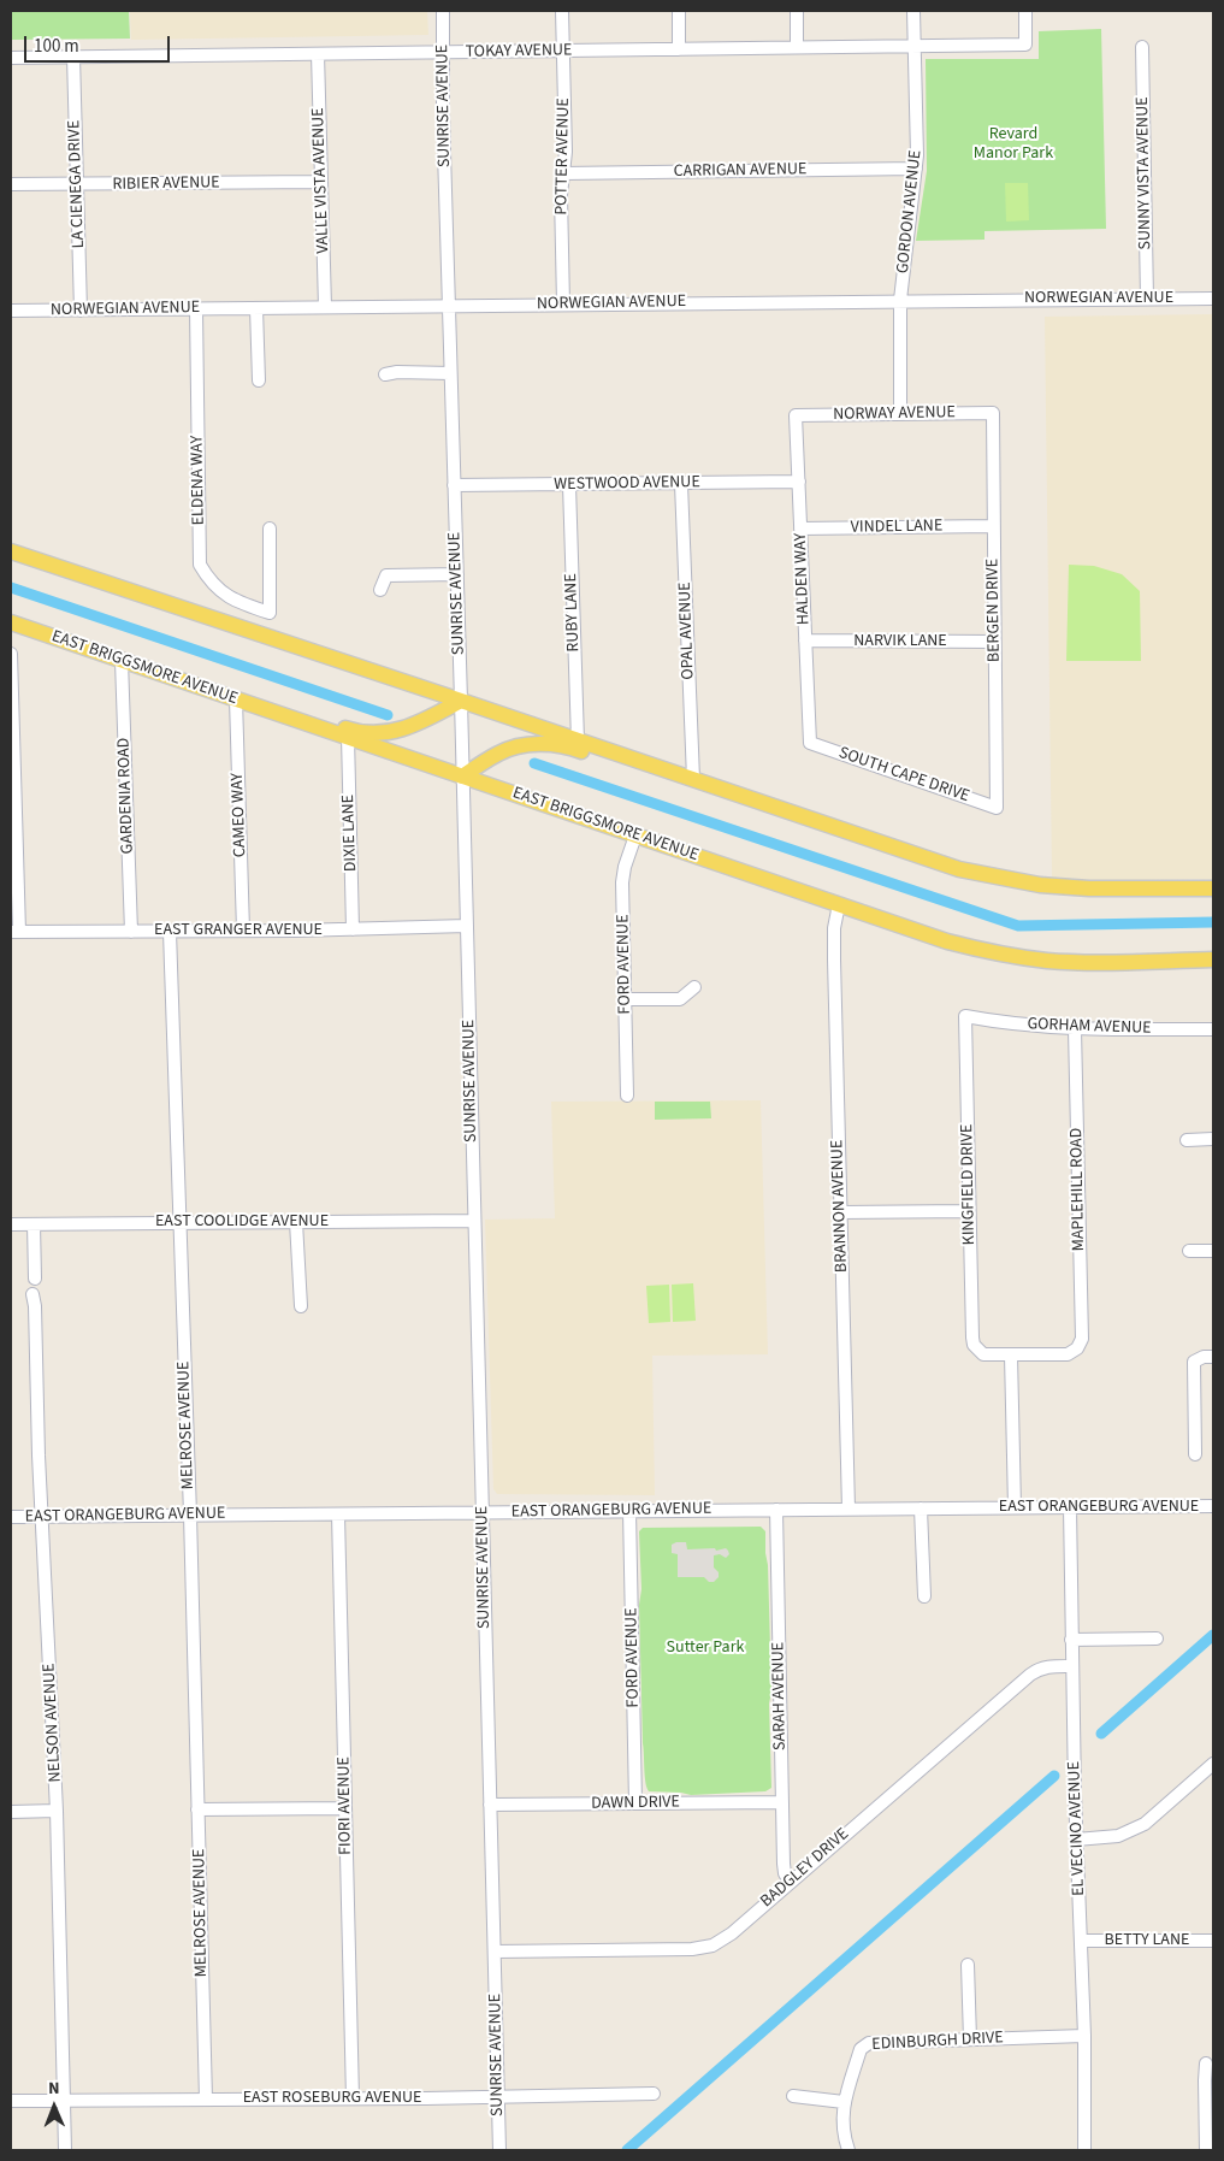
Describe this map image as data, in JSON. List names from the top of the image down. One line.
{"streets":{"main road":["EAST BRIGGSMORE AVENUE"],"street":["TOKAY AVENUE","SUNRISE AVENUE","POTTER AVENUE","CARRIGAN AVENUE","SUNNY VISTA AVENUE","VALLE VISTA AVENUE","LA CIENEGA DRIVE","RIBIER AVENUE","GORDON AVENUE","NORWEGIAN AVENUE","NORWAY AVENUE","ELDENA WAY","WESTWOOD AVENUE","VINDEL LANE","HALDEN WAY","BERGEN DRIVE","RUBY LANE","OPAL AVENUE","NARVIK LANE","SOUTH CAPE DRIVE","GARDENIA ROAD","CAMEO WAY","DIXIE LANE","EAST GRANGER AVENUE","FORD AVENUE","GORHAM AVENUE","KINGFIELD DRIVE","MAPLEHILL ROAD","BRANNON AVENUE","EAST COOLIDGE AVENUE","MELROSE AVENUE","EAST ORANGEBURG AVENUE","SARAH AVENUE","NELSON AVENUE","DAWN DRIVE","FIORI AVENUE","EL VECINO AVENUE","BADGLEY DRIVE","BETTY LANE","EDINBURGH DRIVE","EAST ROSEBURG AVENUE"]},"crossings":[["TOKAY AVENUE","SUNRISE AVENUE"],["TOKAY AVENUE","POTTER AVENUE"],["TOKAY AVENUE","VALLE VISTA AVENUE"],["TOKAY AVENUE","LA CIENEGA DRIVE"],["TOKAY AVENUE","GORDON AVENUE"],["SUNRISE AVENUE","NORWEGIAN AVENUE"],["SUNRISE AVENUE","WESTWOOD AVENUE"],["SUNRISE AVENUE","EAST BRIGGSMORE AVENUE"],["SUNRISE AVENUE","EAST GRANGER AVENUE"],["SUNRISE AVENUE","EAST COOLIDGE AVENUE"],["SUNRISE AVENUE","EAST ORANGEBURG AVENUE"],["SUNRISE AVENUE","DAWN DRIVE"],["SUNRISE AVENUE","BADGLEY DRIVE"],["SUNRISE AVENUE","EAST ROSEBURG AVENUE"],["POTTER AVENUE","CARRIGAN AVENUE"],["POTTER AVENUE","NORWEGIAN AVENUE"],["CARRIGAN AVENUE","GORDON AVENUE"],["SUNNY VISTA AVENUE","NORWEGIAN AVENUE"],["VALLE VISTA AVENUE","RIBIER AVENUE"],["VALLE VISTA AVENUE","NORWEGIAN AVENUE"],["LA CIENEGA DRIVE","RIBIER AVENUE"],["LA CIENEGA DRIVE","NORWEGIAN AVENUE"],["GORDON AVENUE","NORWEGIAN AVENUE"],["GORDON AVENUE","NORWAY AVENUE"],["NORWEGIAN AVENUE","ELDENA WAY"],["NORWAY AVENUE","HALDEN WAY"],["NORWAY AVENUE","BERGEN DRIVE"],["WESTWOOD AVENUE","HALDEN WAY"],["WESTWOOD AVENUE","RUBY LANE"],["WESTWOOD AVENUE","OPAL AVENUE"],["VINDEL LANE","HALDEN WAY"],["VINDEL LANE","BERGEN DRIVE"],["HALDEN WAY","NARVIK LANE"],["HALDEN WAY","SOUTH CAPE DRIVE"],["BERGEN DRIVE","NARVIK LANE"],["BERGEN DRIVE","SOUTH CAPE DRIVE"],["EAST BRIGGSMORE AVENUE","GARDENIA ROAD"],["EAST BRIGGSMORE AVENUE","CAMEO WAY"],["EAST BRIGGSMORE AVENUE","DIXIE LANE"],["EAST BRIGGSMORE AVENUE","FORD AVENUE"],["EAST BRIGGSMORE AVENUE","BRANNON AVENUE"],["GARDENIA ROAD","EAST GRANGER AVENUE"],["CAMEO WAY","EAST GRANGER AVENUE"],["DIXIE LANE","EAST GRANGER AVENUE"],["EAST GRANGER AVENUE","MELROSE AVENUE"],["FORD AVENUE","EAST ORANGEBURG AVENUE"],["FORD AVENUE","DAWN DRIVE"],["GORHAM AVENUE","KINGFIELD DRIVE"],["GORHAM AVENUE","MAPLEHILL ROAD"],["KINGFIELD DRIVE","MAPLEHILL ROAD"],["BRANNON AVENUE","EAST ORANGEBURG AVENUE"],["EAST COOLIDGE AVENUE","MELROSE AVENUE"],["MELROSE AVENUE","EAST ORANGEBURG AVENUE"],["MELROSE AVENUE","EAST ROSEBURG AVENUE"],["EAST ORANGEBURG AVENUE","SARAH AVENUE"],["EAST ORANGEBURG AVENUE","NELSON AVENUE"],["EAST ORANGEBURG AVENUE","FIORI AVENUE"],["EAST ORANGEBURG AVENUE","EL VECINO AVENUE"],["SARAH AVENUE","DAWN DRIVE"],["SARAH AVENUE","BADGLEY DRIVE"],["NELSON AVENUE","EAST ROSEBURG AVENUE"],["FIORI AVENUE","EAST ROSEBURG AVENUE"],["EL VECINO AVENUE","BADGLEY DRIVE"],["EL VECINO AVENUE","BETTY LANE"],["EL VECINO AVENUE","EDINBURGH DRIVE"]],"parks":["Revard Manor Park","Sutter Park"],"scale_bar":"100 m","north":"top"}
